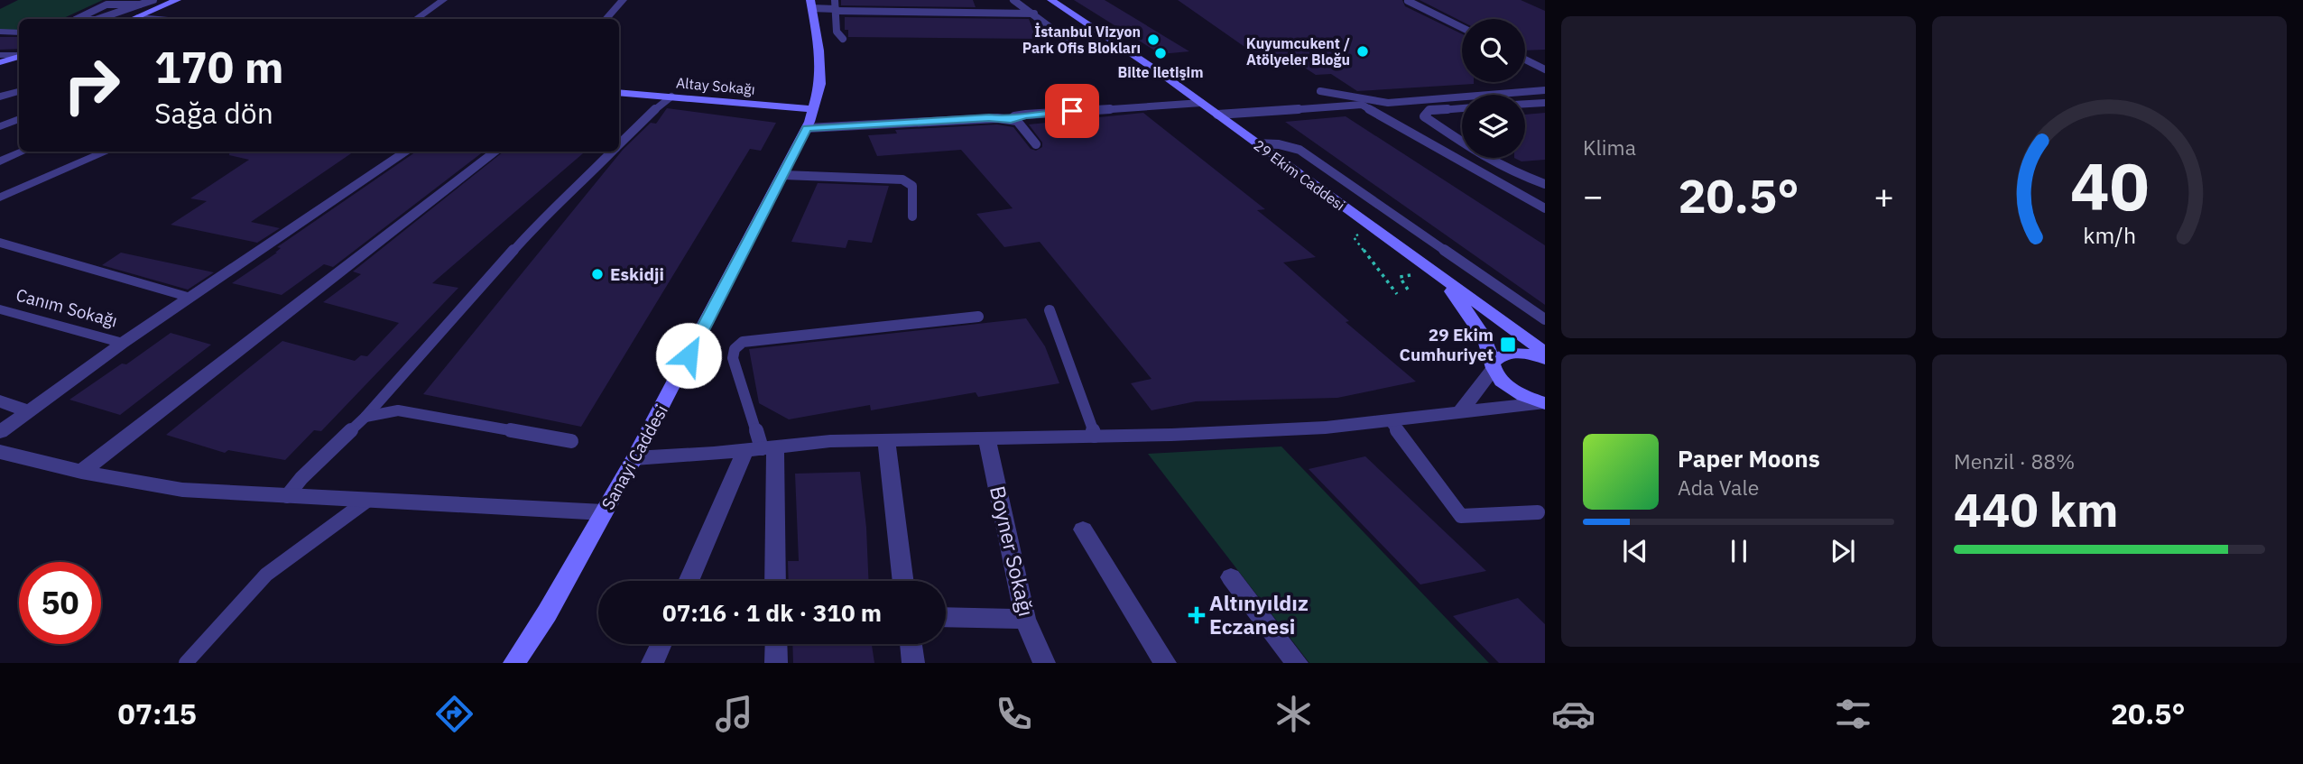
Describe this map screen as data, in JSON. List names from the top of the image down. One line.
{"streets":{"main road":["Altay Sokağı","29 Ekim Caddesi","Sanayi Caddesi"],"street":["Canım Sokağı","Boyner Sokağı"]},"crossings":[["Altay Sokağı","Sanayi Caddesi"]],"places":{"other":["İstanbul Vizyon Park Ofis Blokları","Kuyumcukent / Atölyeler Bloğu","Bilte iletişim","Eskidji"],"transit":["29 Ekim Cumhuriyet"],"health":["Altınyıldız Eczanesi"]},"page":{"tile":["Klima",["Menzil · 88%","440 km"]],"turn":["170 m","Sağa dön"],"heat":["−","20.5°","+"],"song":["Paper Moons","Ada Vale"],"limit":"50","trip":"07:16 · 1 dk · 310 m","tabs":["07:15","20.5°"],"gauge":["40","km/h"]}}
